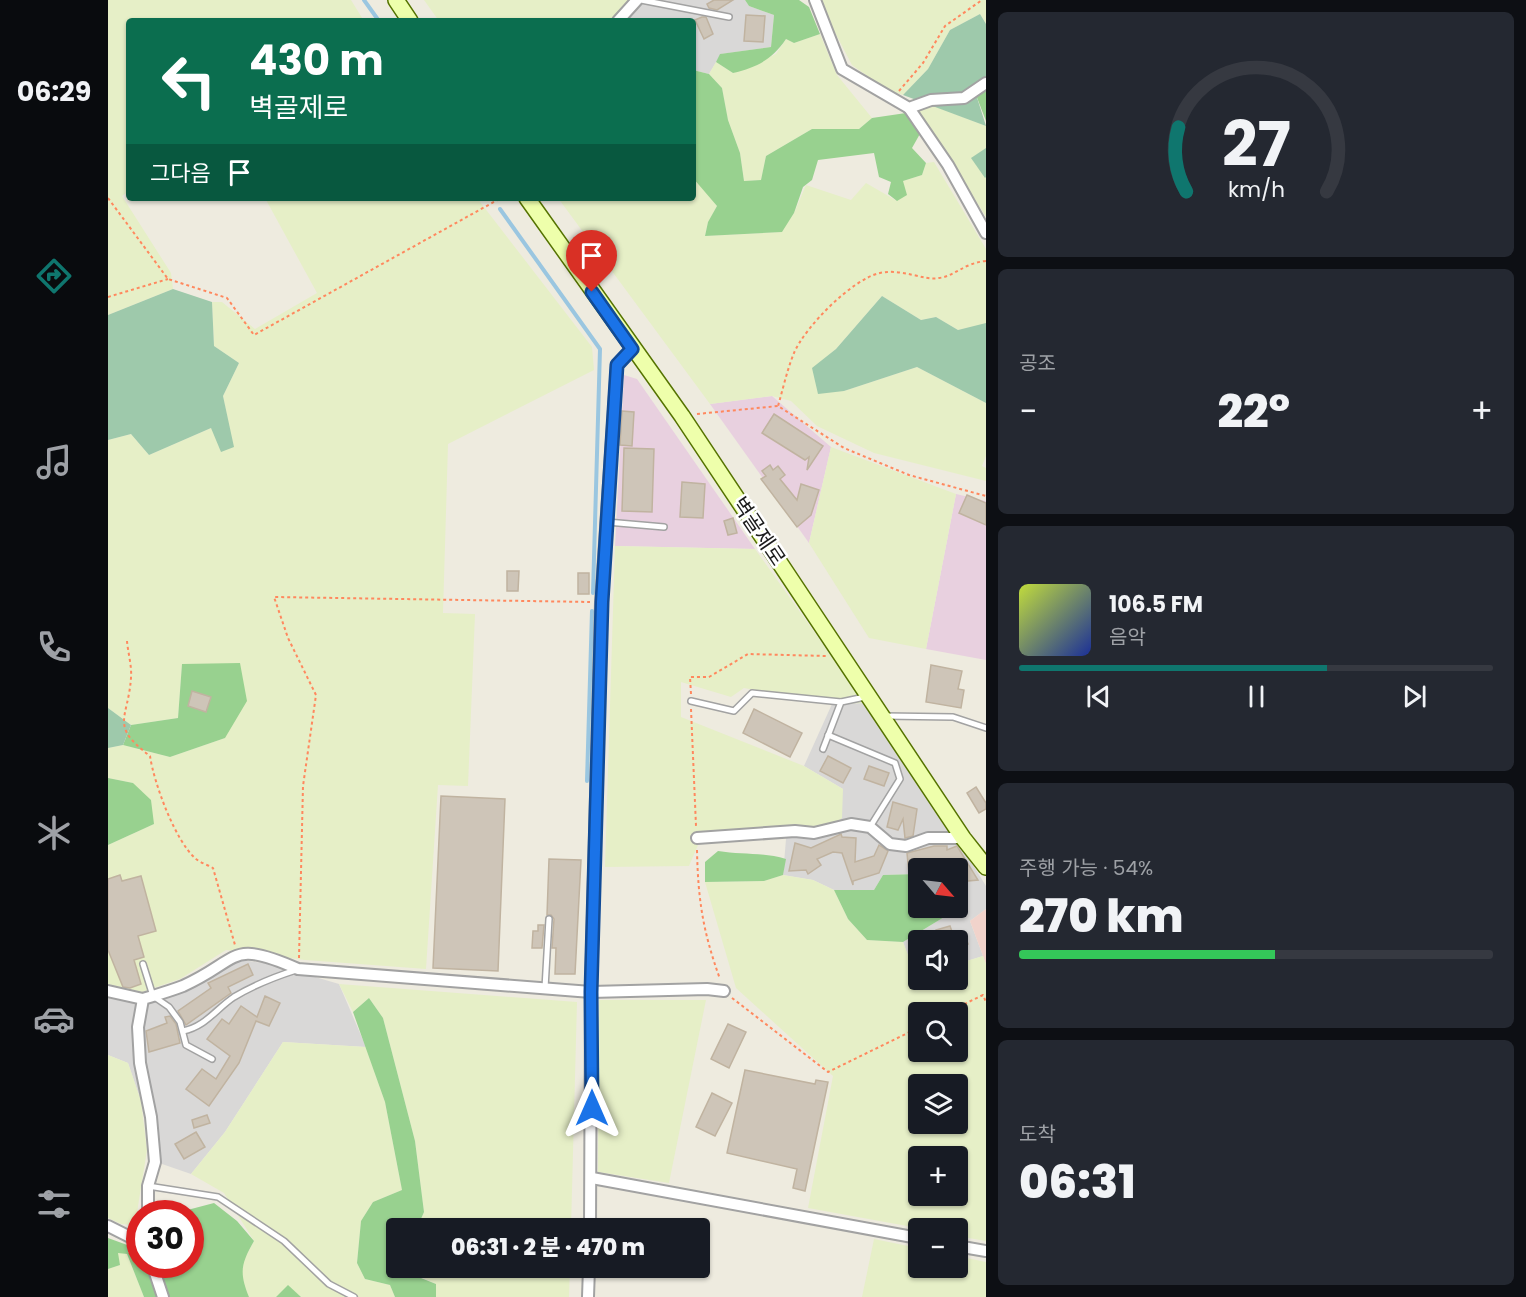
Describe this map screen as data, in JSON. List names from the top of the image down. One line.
{"streets":{"street":["벽골제로"]},"north":"bottom right","page":{"tabs":"06:29","turn":["430 m","벽골제로"],"then":"그다음","tile":["공조",["주행 가능 · 54%","270 km"],["도착","06:31"]],"heat":["−","22°","+"],"song":["106.5 FM","음악"],"map_buttons":["+","−"],"limit":"30","trip":"06:31 · 2 분 · 470 m","gauge":["27","km/h"]}}
